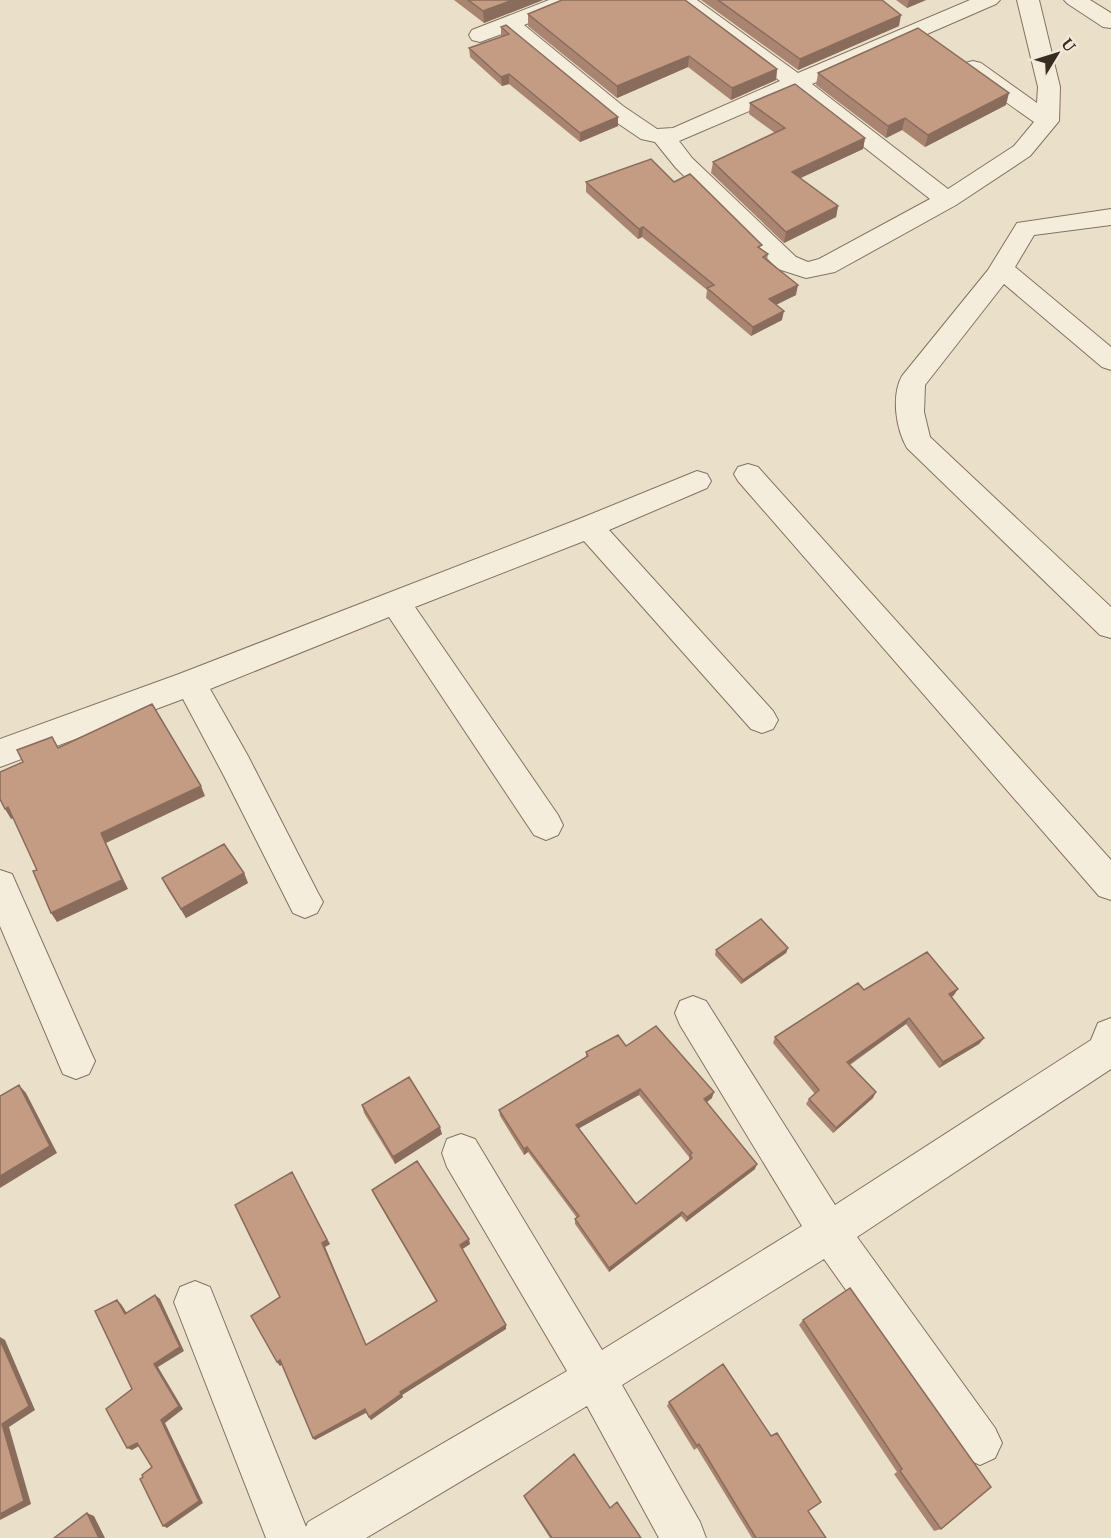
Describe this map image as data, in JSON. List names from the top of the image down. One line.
{"north":"top right"}
